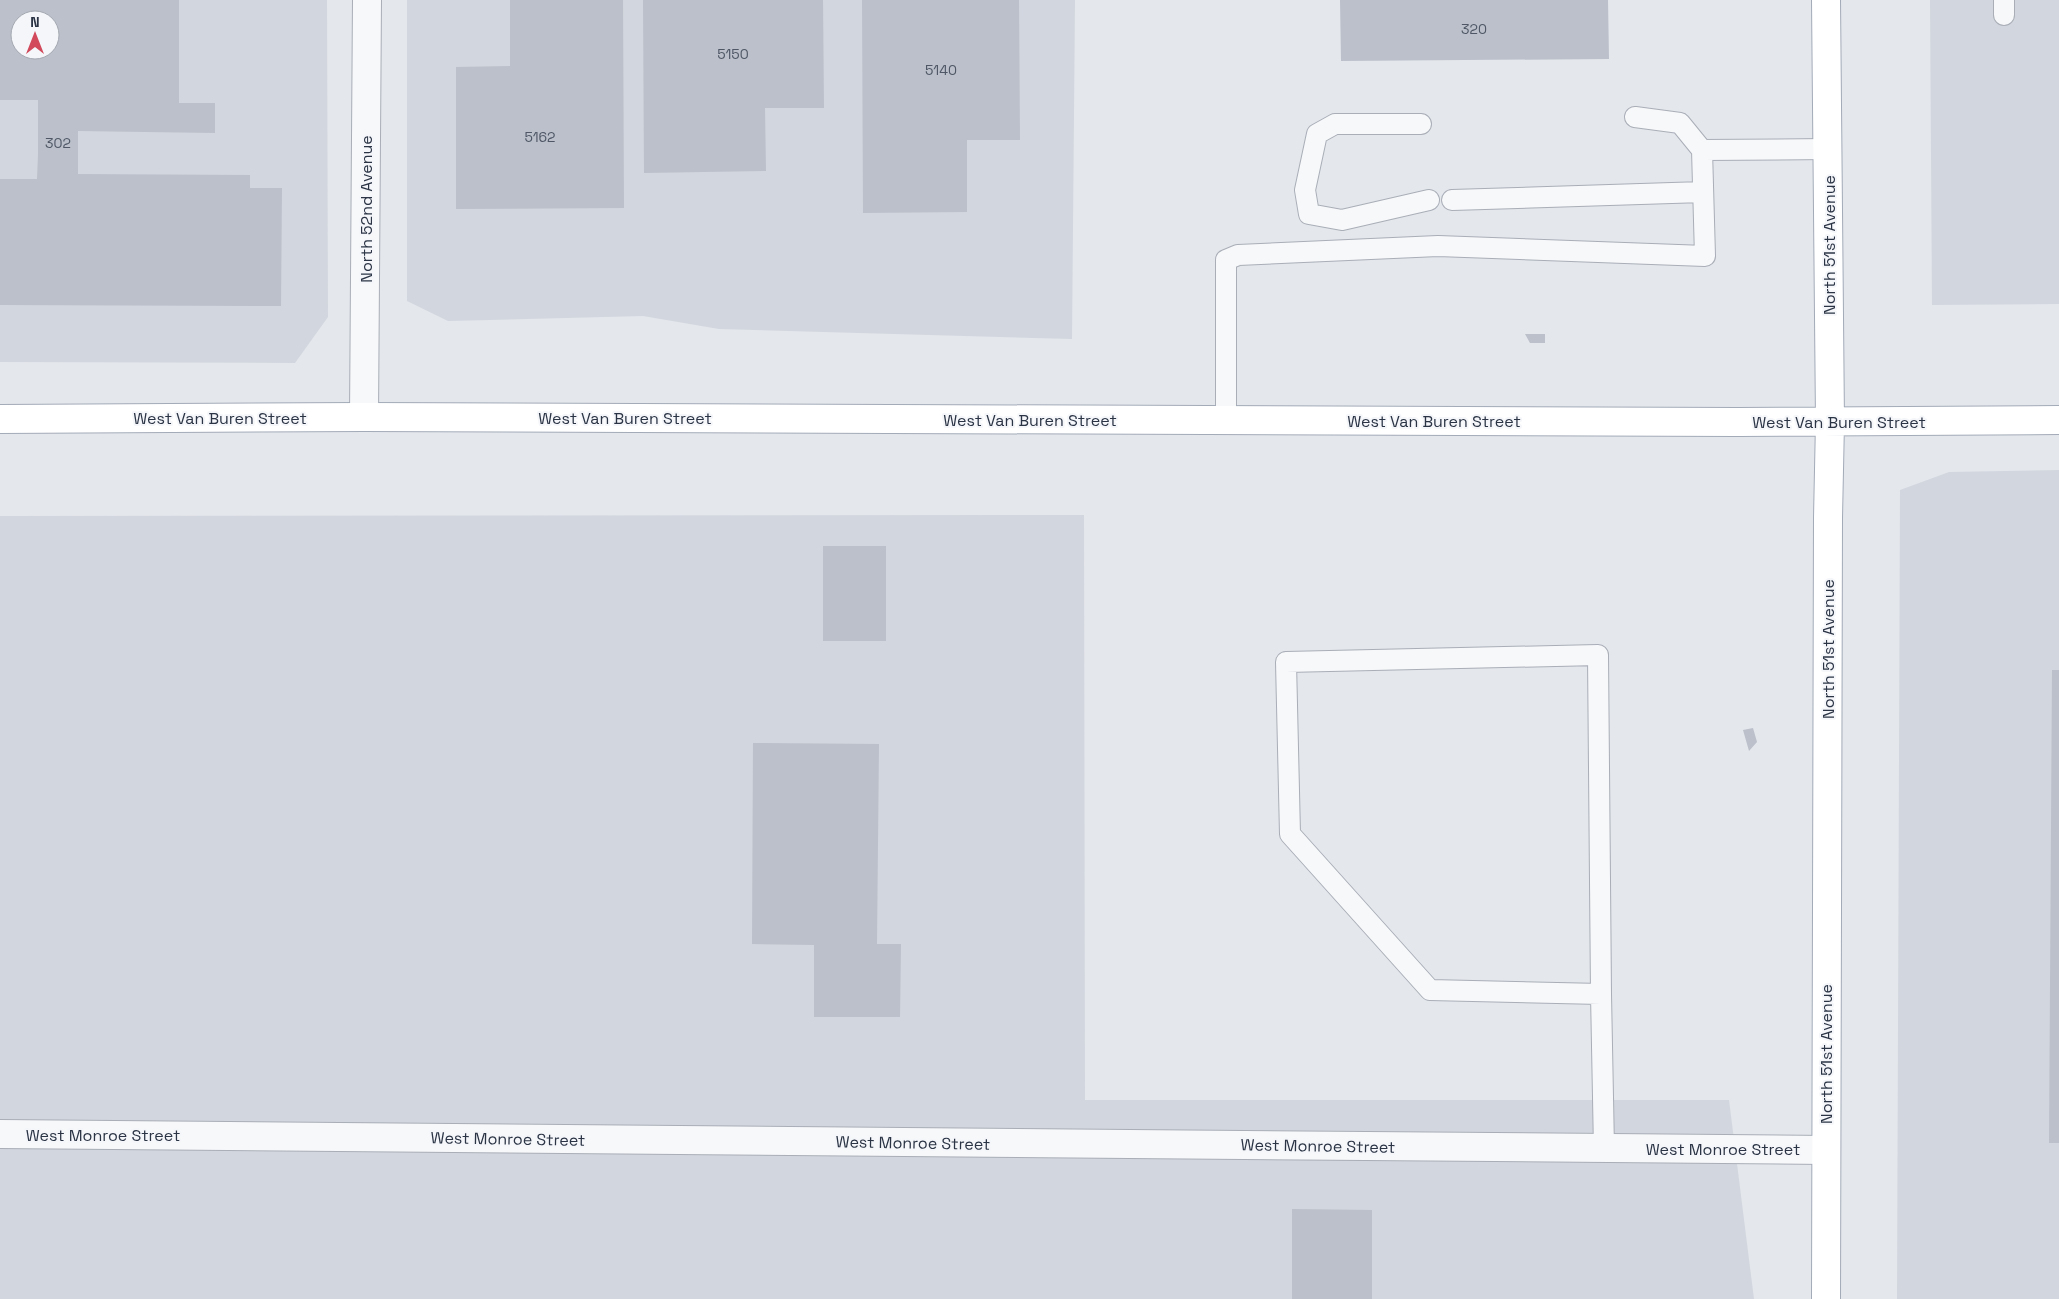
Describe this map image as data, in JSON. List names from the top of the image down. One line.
{"streets":{"main road":["North 51st Avenue","West Van Buren Street"],"street":["North 52nd Avenue","West Monroe Street"]},"crossings":[["North 52nd Avenue","West Van Buren Street"],["North 51st Avenue","West Van Buren Street"],["North 51st Avenue","West Monroe Street"]],"house_numbers":["320","5150","5140","5162","302"],"north":"top"}
